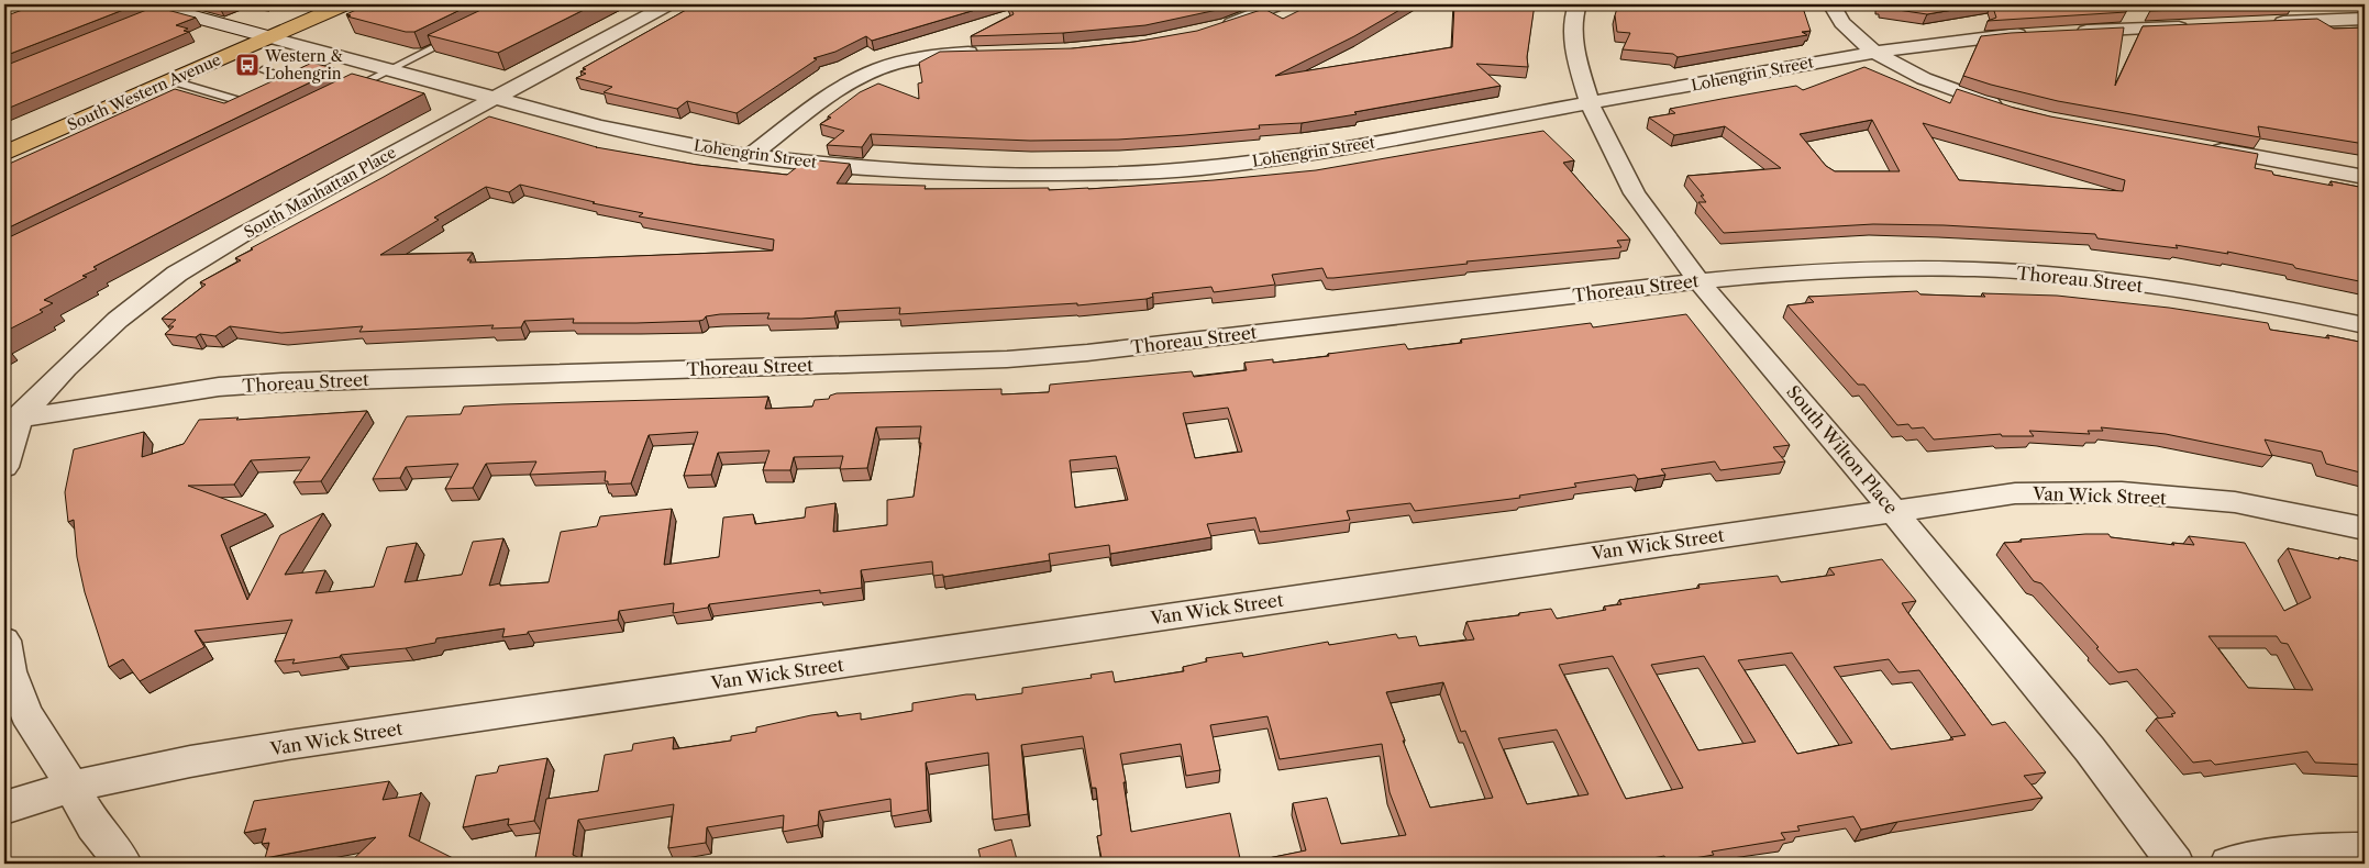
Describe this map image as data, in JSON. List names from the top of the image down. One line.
{"streets":{"main road":["South Western Avenue"],"street":["Lohengrin Street","South Manhattan Place","Thoreau Street","South Wilton Place","Van Wick Street"]},"crossings":[["Lohengrin Street","South Western Avenue"],["Lohengrin Street","South Manhattan Place"],["Lohengrin Street","South Wilton Place"],["South Manhattan Place","Thoreau Street"],["Thoreau Street","South Wilton Place"],["South Wilton Place","Van Wick Street"]],"places":{"bus stop":["Western & Lohengrin"]}}
